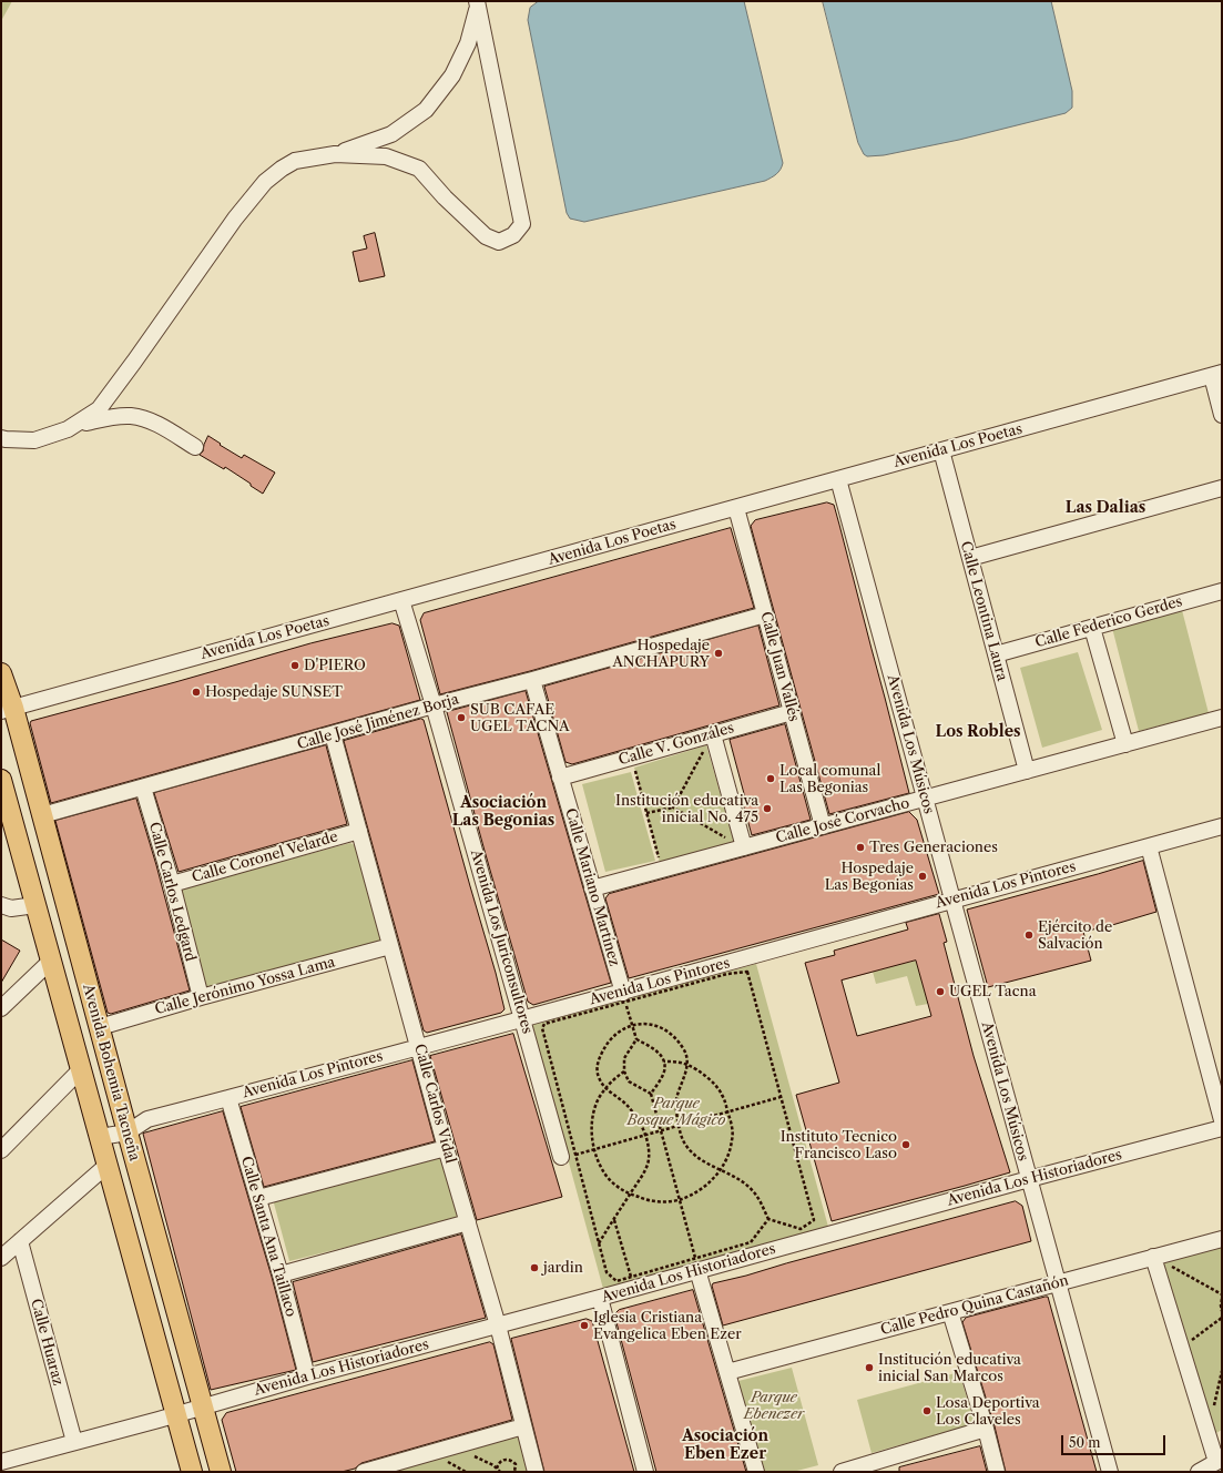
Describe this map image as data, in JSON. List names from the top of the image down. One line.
{"streets":{"main road":["Avenida Bohemia Tacneña"],"street":["Avenida Los Poetas","Calle Leontina Laura","Calle Federico Gerdes","Calle Juan Vallés","Calle José Jiménez Borja","Calle V. Gonzáles","Avenida Los Músicos","Calle José Corvacho","Calle Coronel Velarde","Avenida Los Pintores","Calle Mariano Martínez","Calle Carlos Ledgard","Avenida Los Juriconsultores","Calle Jerónimo Yossa Lama","Calle Carlos Vidal","Avenida Los Historiadores","Calle Santa Ana Taillaco","Calle Pedro Quina Castañón","Calle Huaraz"]},"crossings":[["Avenida Los Poetas","Calle Leontina Laura"],["Avenida Los Poetas","Calle Juan Vallés"],["Avenida Los Poetas","Avenida Los Músicos"],["Avenida Los Poetas","Avenida Los Juriconsultores"],["Avenida Los Poetas","Avenida Bohemia Tacneña"],["Calle Leontina Laura","Calle Federico Gerdes"],["Calle Leontina Laura","Calle José Corvacho"],["Calle Juan Vallés","Calle José Jiménez Borja"],["Calle Juan Vallés","Calle V. Gonzáles"],["Calle Juan Vallés","Calle José Corvacho"],["Calle José Jiménez Borja","Calle Mariano Martínez"],["Calle José Jiménez Borja","Calle Carlos Ledgard"],["Calle José Jiménez Borja","Avenida Los Juriconsultores"],["Calle José Jiménez Borja","Avenida Bohemia Tacneña"],["Calle José Jiménez Borja","Calle Carlos Vidal"],["Calle V. Gonzáles","Calle Mariano Martínez"],["Avenida Los Músicos","Calle José Corvacho"],["Avenida Los Músicos","Avenida Los Pintores"],["Avenida Los Músicos","Avenida Los Historiadores"],["Avenida Los Músicos","Calle Pedro Quina Castañón"],["Calle José Corvacho","Calle Mariano Martínez"],["Calle Coronel Velarde","Calle Carlos Ledgard"],["Calle Coronel Velarde","Calle Carlos Vidal"],["Avenida Los Pintores","Calle Mariano Martínez"],["Avenida Los Pintores","Avenida Los Juriconsultores"],["Avenida Los Pintores","Avenida Bohemia Tacneña"],["Avenida Los Pintores","Calle Carlos Vidal"],["Avenida Los Pintores","Calle Santa Ana Taillaco"],["Calle Carlos Ledgard","Calle Jerónimo Yossa Lama"],["Calle Jerónimo Yossa Lama","Avenida Bohemia Tacneña"],["Calle Jerónimo Yossa Lama","Calle Carlos Vidal"],["Avenida Bohemia Tacneña","Avenida Los Historiadores"],["Calle Carlos Vidal","Avenida Los Historiadores"],["Avenida Los Historiadores","Calle Santa Ana Taillaco"],["Avenida Los Historiadores","Calle Huaraz"]],"districts":["Las Dalias","Los Robles","Asociación Las Begonias","Asociación Eben Ezer"],"parks":["Parque Bosque Mágico","Parque Ebenezer"],"places":["Hospedaje ANCHAPURY","D'PIERO","Hospedaje SUNSET","SUB CAFAE UGEL TACNA","Local comunal Las Begonias","Institución educativa inicial No. 475","Tres Generaciones","Hospedaje Las Begonias","Ejército de Salvación","UGEL Tacna","Instituto Tecnico Francisco Laso","jardin","Iglesia Cristiana Evangelica Eben Ezer","Institución educativa inicial San Marcos","Losa Deportiva Los Claveles"],"scale_bar":"50 m"}
